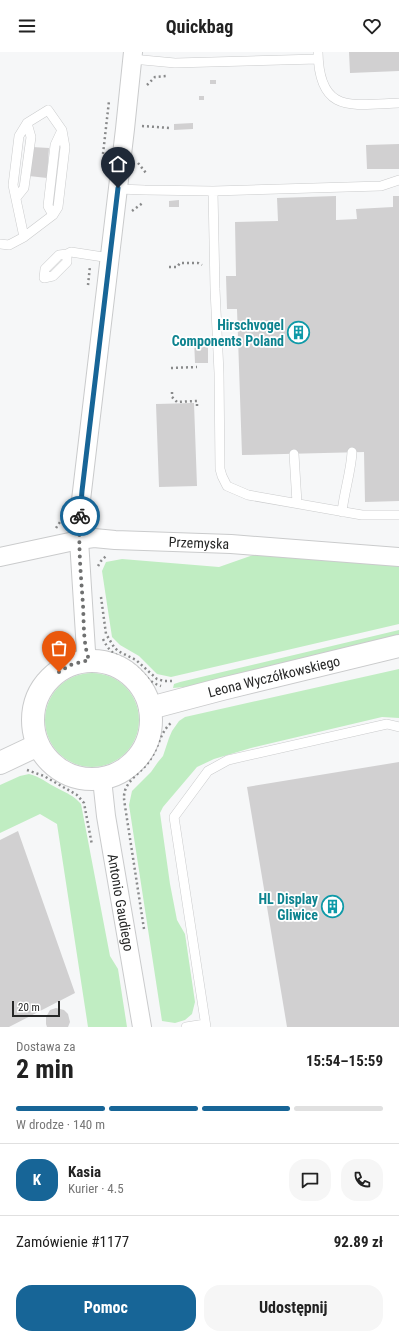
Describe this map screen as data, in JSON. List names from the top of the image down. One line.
{"streets":{"street":["Przemyska","Leona Wyczółkowskiego","Antonio Gaudiego"]},"crossings":[["Leona Wyczółkowskiego","Antonio Gaudiego"]],"places":{"building":["Hirschvogel Components Poland","HL Display Gliwice"]},"scale_bar":"20 m","page":{"header":"Quickbag","scale":"20 m","heading":["2 min","Dostawa za","15:54–15:59"],"panel":["Kasia","Kurier · 4.5","Zamówienie #1177","92.89 zł"],"bar":"W drodze · 140 m","round":"K","buttons":["Pomoc","Udostępnij"]}}
